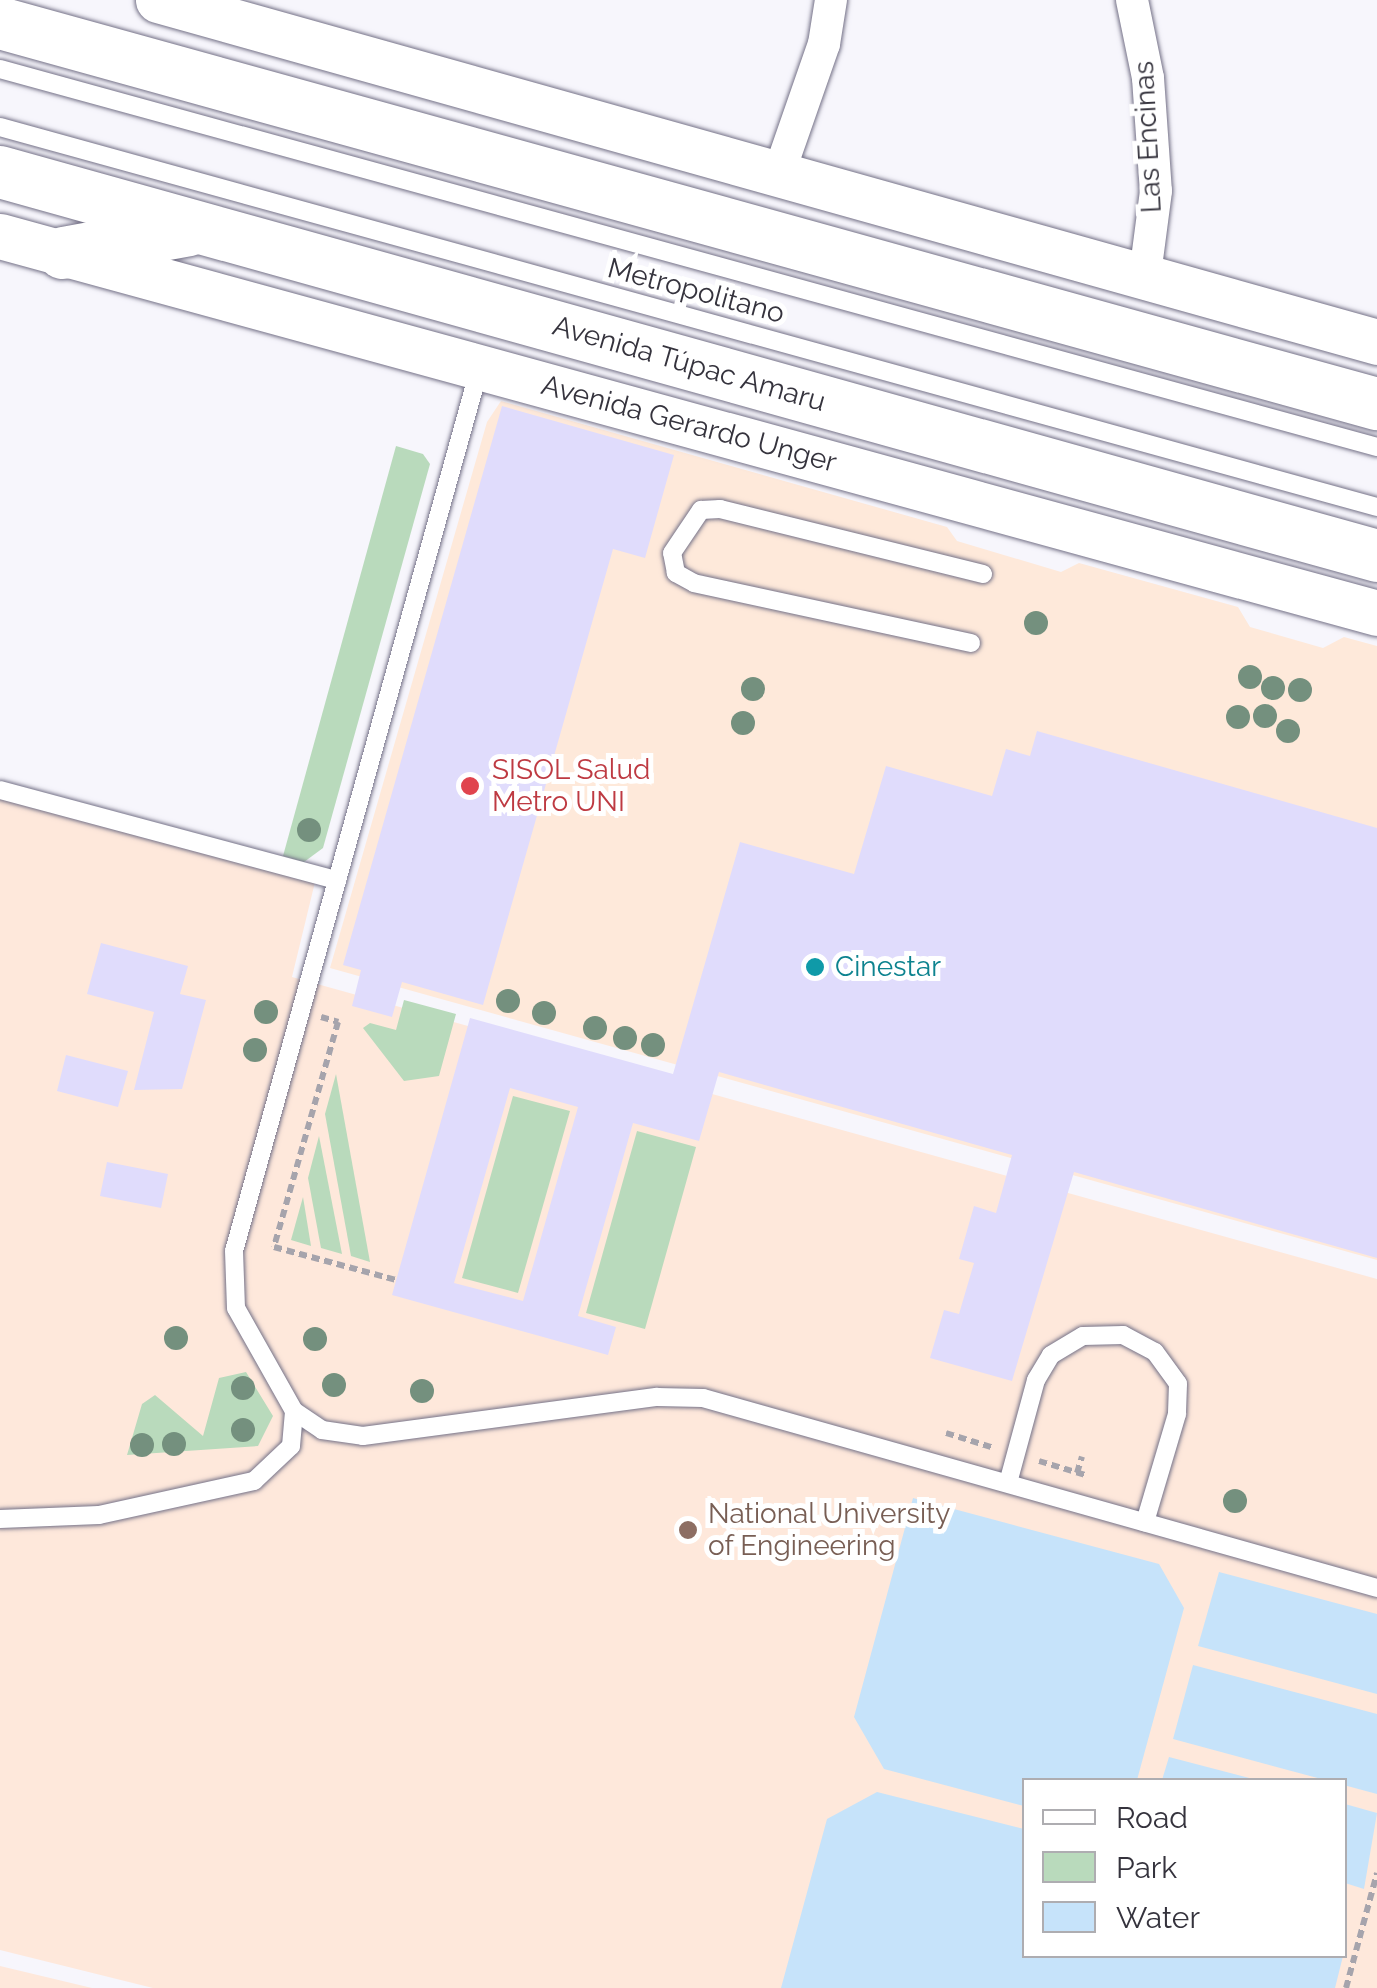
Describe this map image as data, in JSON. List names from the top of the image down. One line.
{"streets":{"main road":["Avenida Túpac Amaru"],"street":["Las Encinas","Avenida Gerardo Unger"],"lane":["Metropolitano"]},"places":["SISOL Salud Metro UNI","Cinestar","National University of Engineering"],"legend":["Road","Park","Water"]}
